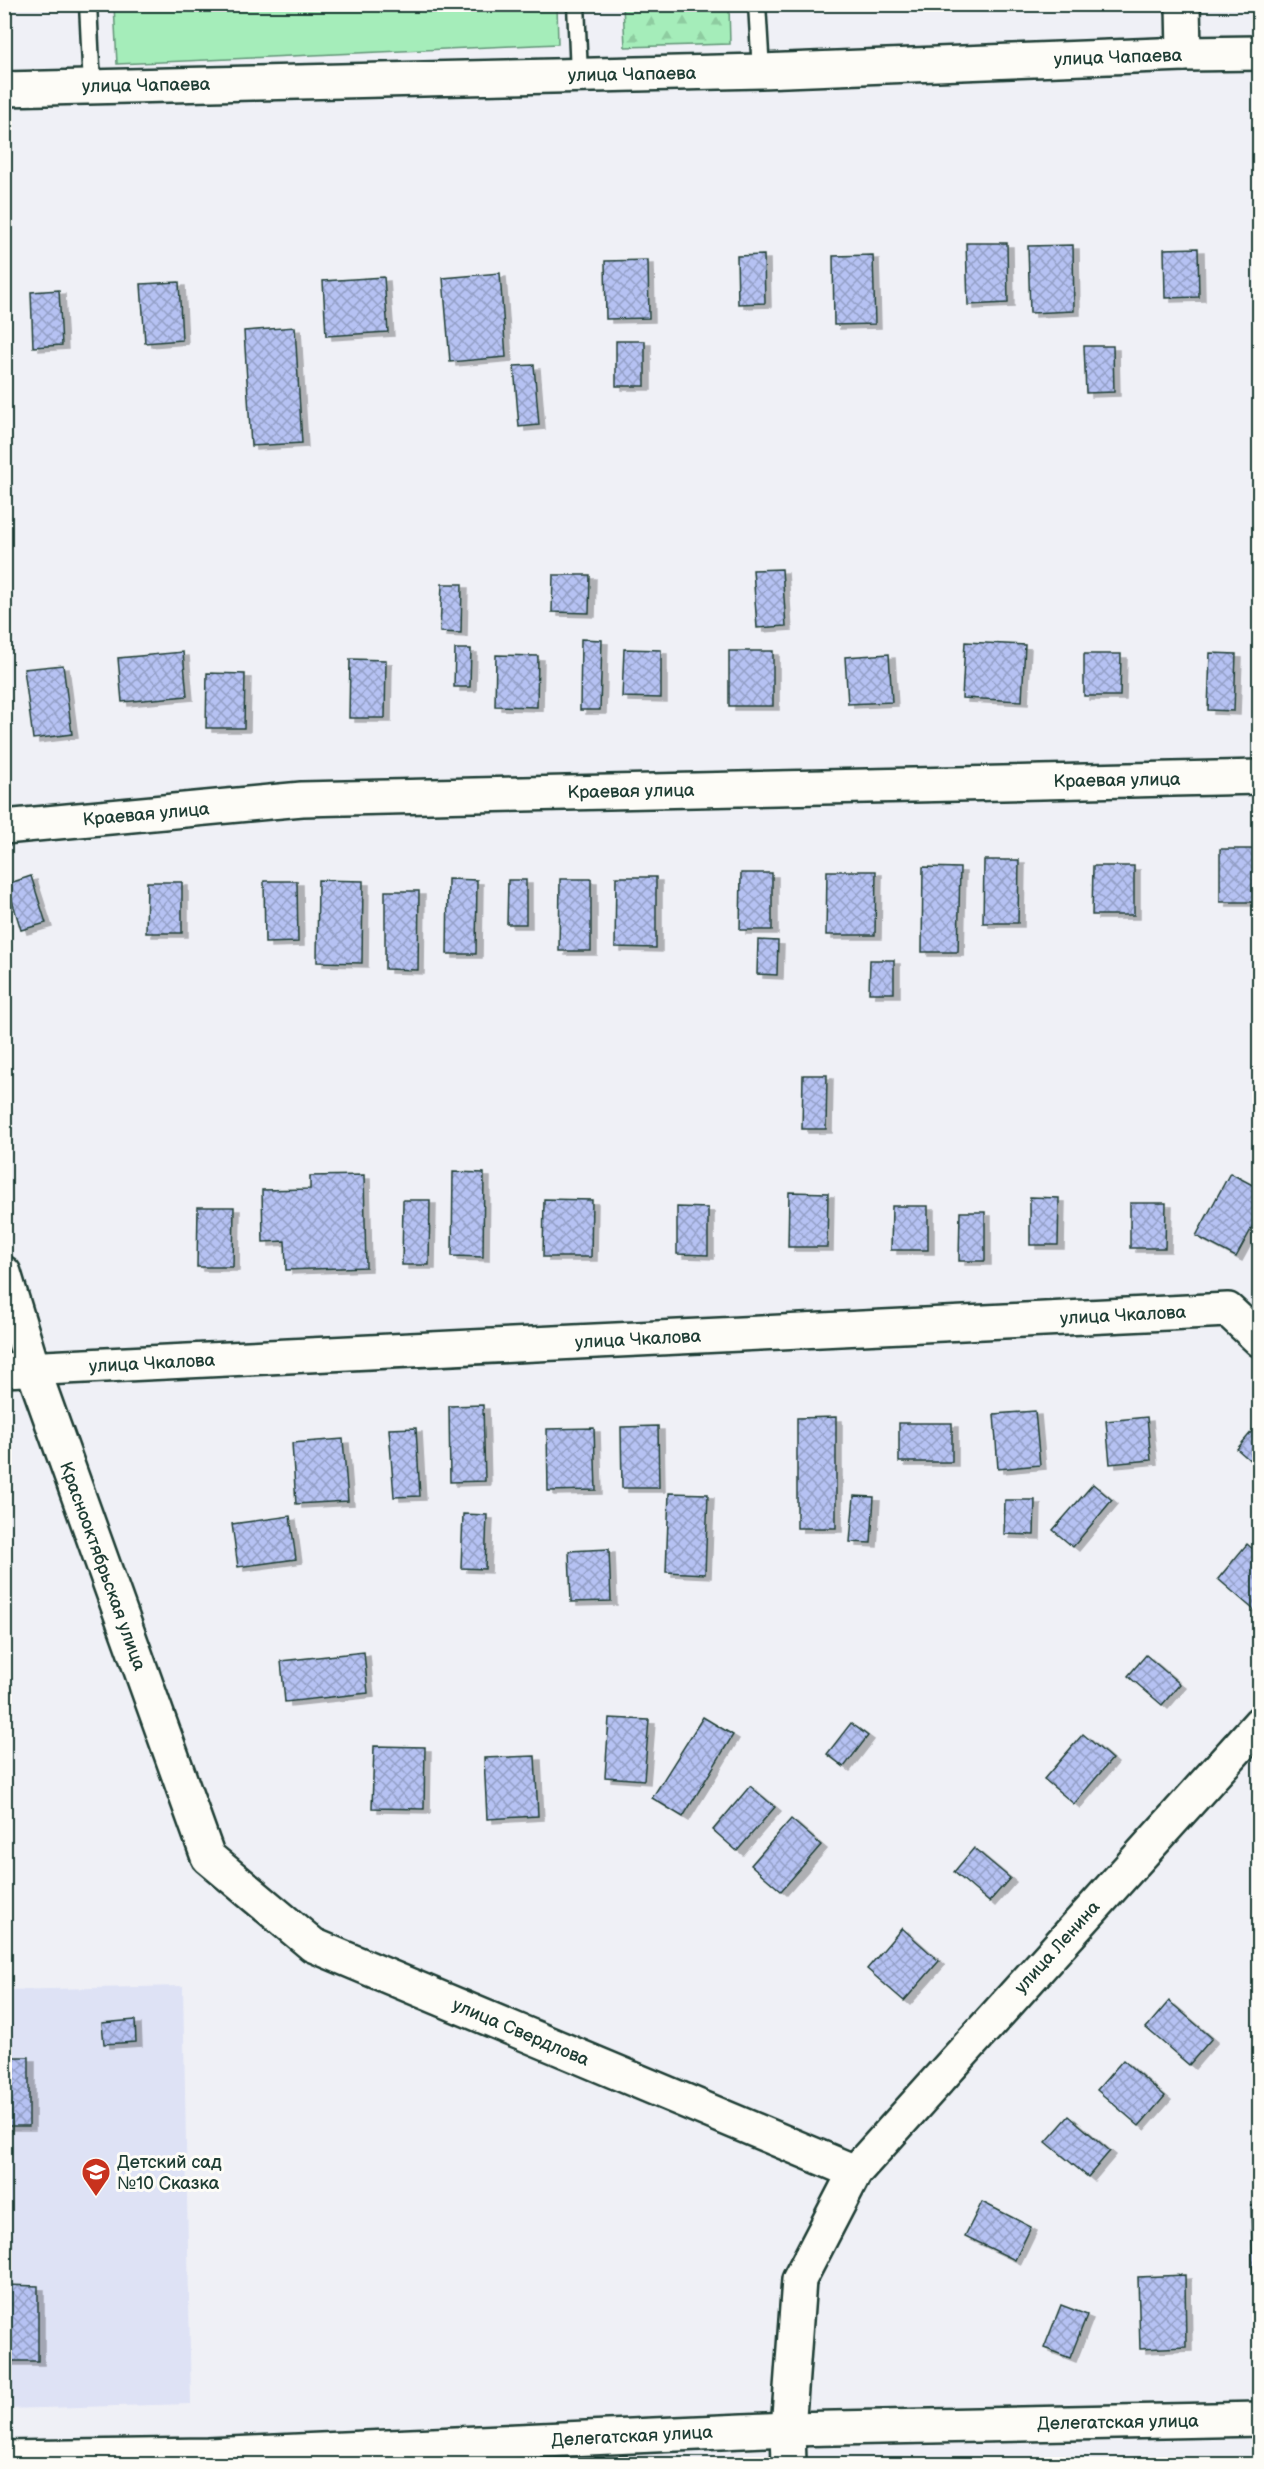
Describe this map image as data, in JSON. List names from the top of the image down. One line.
{"streets":{"street":["улица Чапаева","Краевая улица","улица Чкалова","Краснооктябрьская улица","улица Ленина","улица Свердлова","Делегатская улица"]},"crossings":[["улица Чкалова","Краснооктябрьская улица"],["Краснооктябрьская улица","улица Свердлова"],["улица Ленина","улица Свердлова"]],"places":{"school or university":["Детский сад №10 Сказка"]}}
